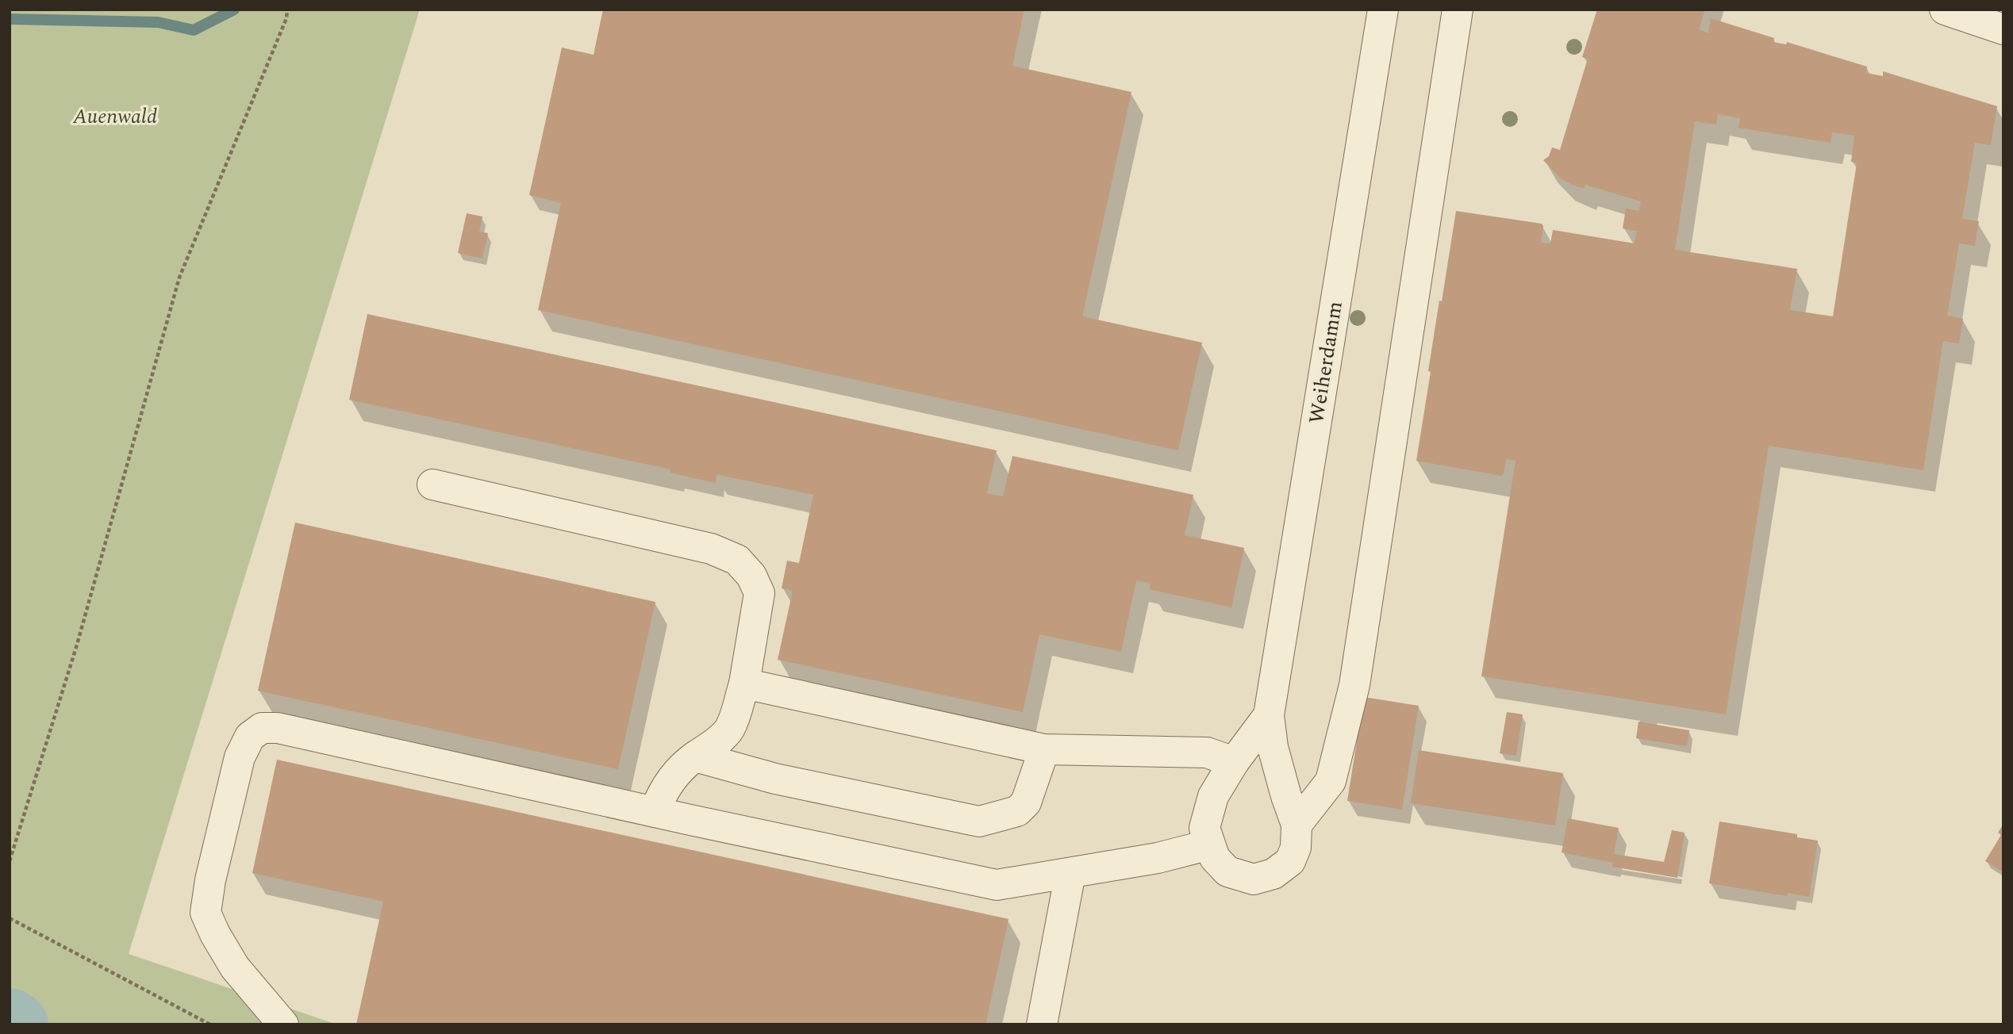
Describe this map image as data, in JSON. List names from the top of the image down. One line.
{"streets":{"street":["Weiherdamm"]},"parks":["Auenwald"]}
